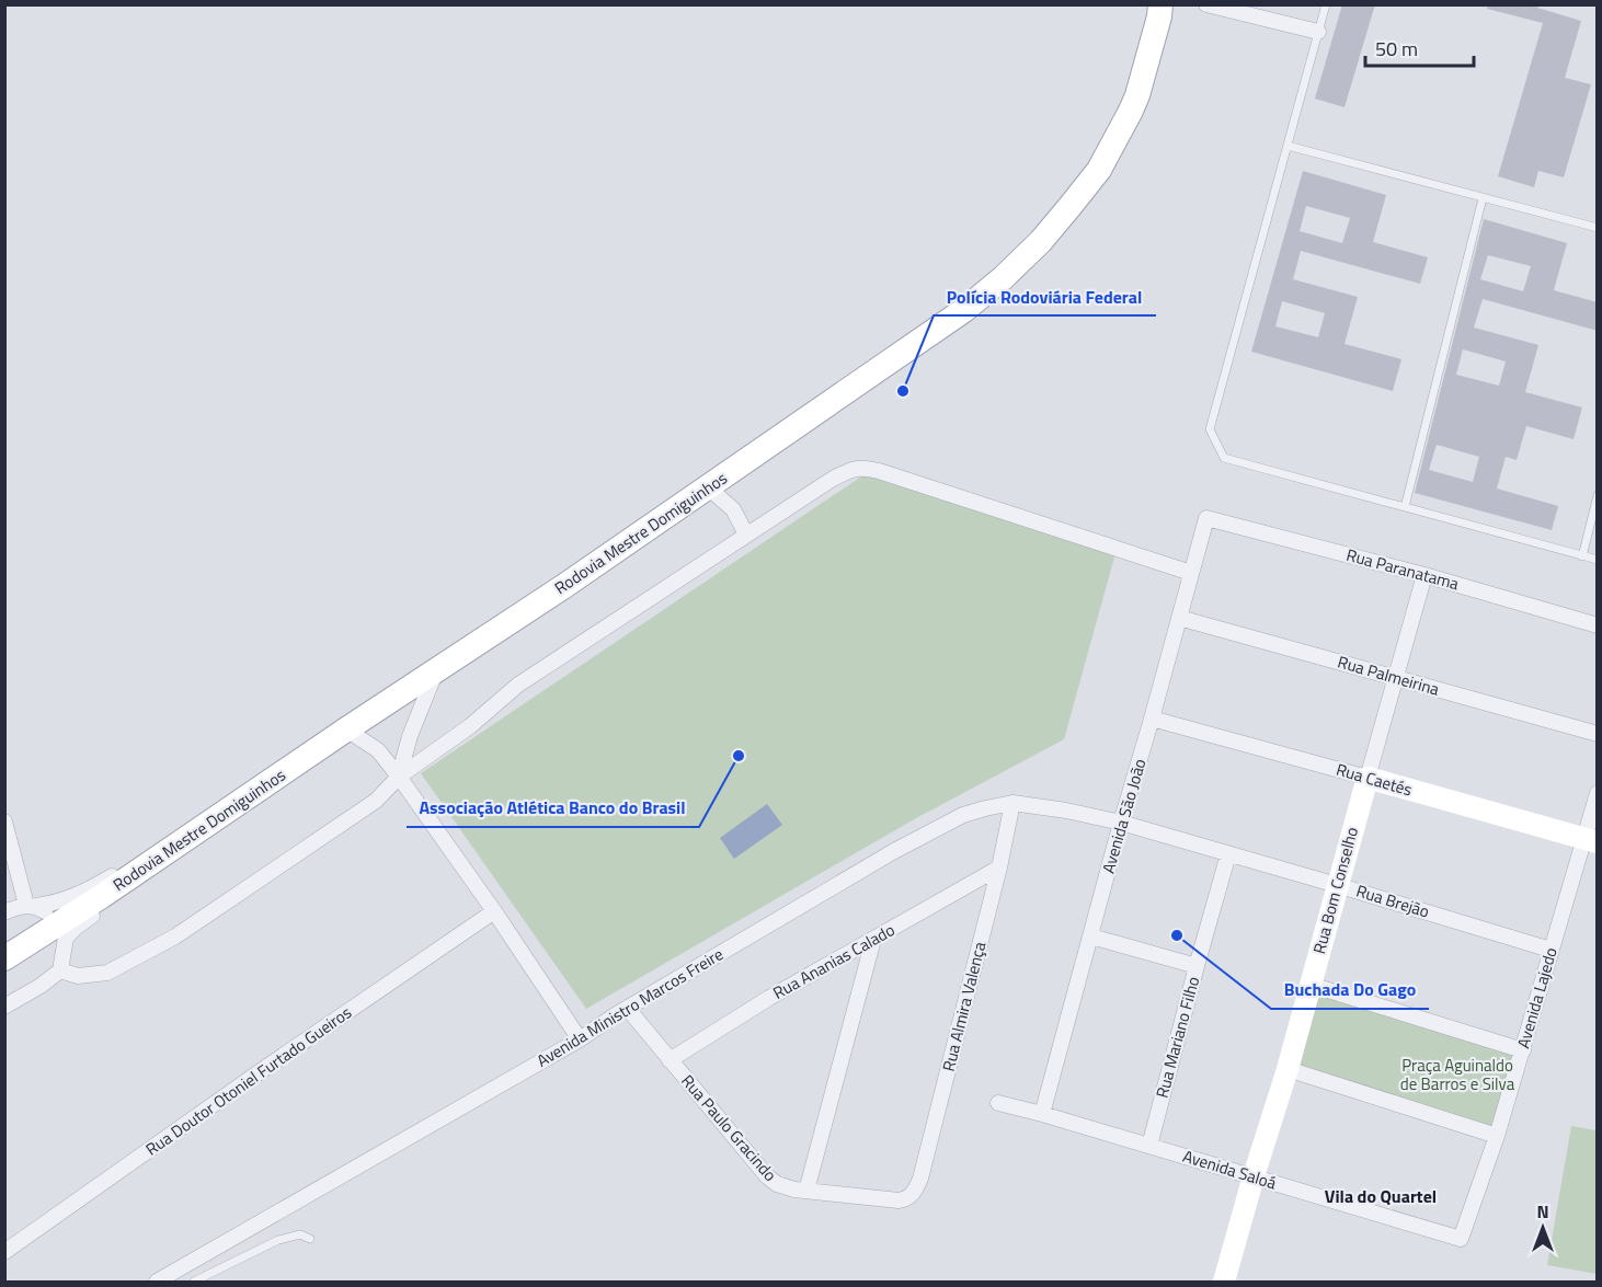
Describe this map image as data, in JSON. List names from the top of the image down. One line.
{"streets":{"main road":["Rodovia Mestre Domiguinhos"],"street":["Rua Paranatama","Rua Palmeirina","Rua Caetés","Avenida São João","Rua Bom Conselho","Rua Brejão","Rua Ananias Calado","Avenida Lajedo","Rua Almira Valença","Avenida Ministro Marcos Freire","Rua Mariano Filho","Rua Doutor Otoniel Furtado Gueiros","Rua Paulo Gracindo","Avenida Saloá"]},"crossings":[["Rua Paranatama","Avenida São João"],["Rua Paranatama","Rua Bom Conselho"],["Rua Palmeirina","Avenida São João"],["Rua Palmeirina","Rua Bom Conselho"],["Rua Caetés","Avenida São João"],["Rua Caetés","Rua Bom Conselho"],["Rua Caetés","Avenida Lajedo"],["Avenida São João","Rua Brejão"],["Avenida São João","Avenida Ministro Marcos Freire"],["Avenida São João","Avenida Saloá"],["Rua Bom Conselho","Rua Brejão"],["Rua Bom Conselho","Avenida Saloá"],["Rua Brejão","Avenida Lajedo"],["Rua Brejão","Avenida Ministro Marcos Freire"],["Rua Brejão","Rua Mariano Filho"],["Rua Ananias Calado","Rua Almira Valença"],["Rua Ananias Calado","Rua Paulo Gracindo"],["Avenida Lajedo","Avenida Saloá"],["Rua Almira Valença","Avenida Ministro Marcos Freire"],["Rua Almira Valença","Rua Paulo Gracindo"],["Avenida Ministro Marcos Freire","Rua Paulo Gracindo"],["Rua Mariano Filho","Avenida Saloá"]],"districts":["Vila do Quartel"],"parks":["Praça Aguinaldo de Barros e Silva"],"places":["Polícia Rodoviária Federal","Associação Atlética Banco do Brasil","Buchada Do Gago"],"scale_bar":"50 m","north":"top"}
